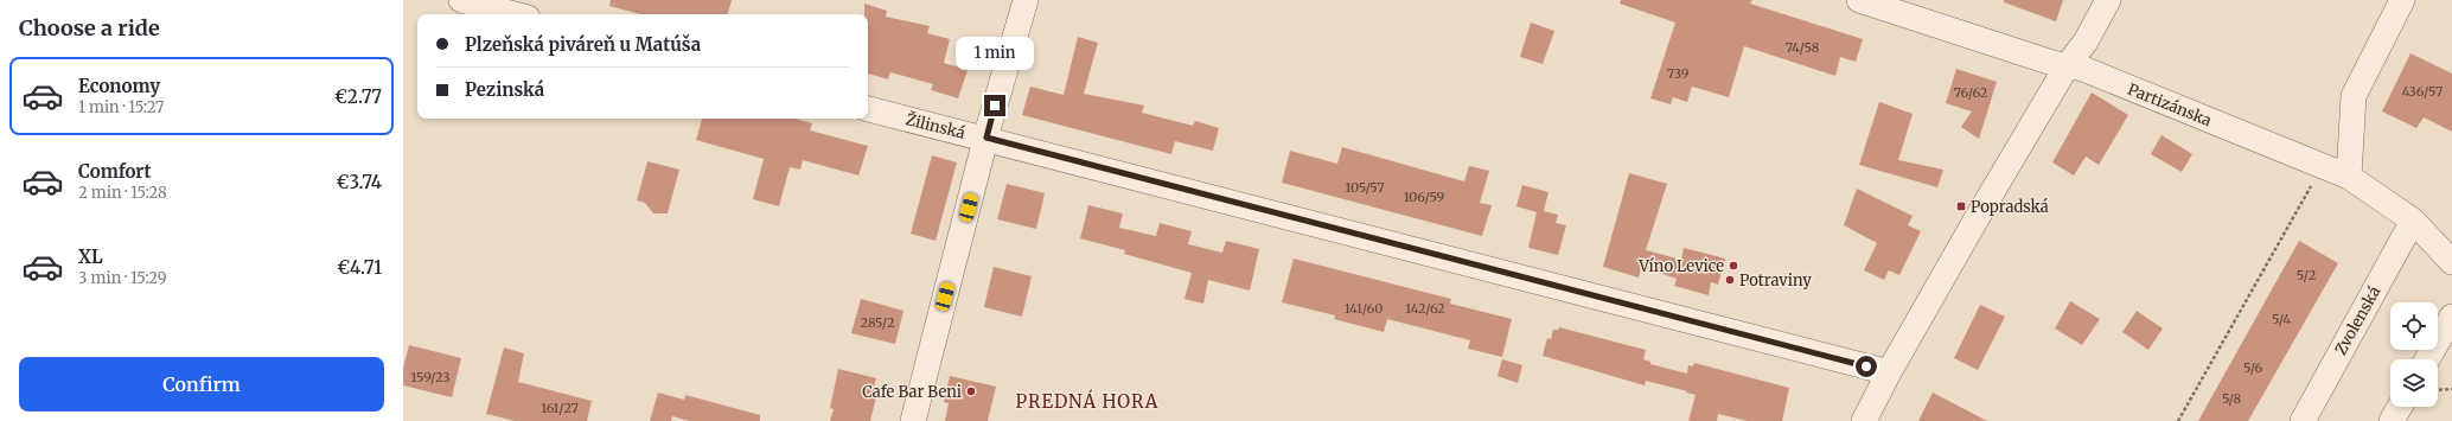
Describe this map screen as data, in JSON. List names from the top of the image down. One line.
{"streets":{"street":["Partizánska","Žilinská","Zvolenská"]},"crossings":[["Partizánska","Zvolenská"]],"districts":["PREDNÁ HORA"],"places":{"transit":["Popradská"],"other":["Víno Levice","Potraviny","Cafe Bar Beni"]},"house_numbers":["74/58","739","436/57","76/62","105/57","106/59","5/2","141/60","142/62","5/4","285/2","5/6","159/23","5/8","161/27"],"page":{"heading":"Choose a ride","banner":["Plzeňská piváreň u Matúša","Pezinská"],"bubble":"1 min","list":[{"name":"Economy","note":"1 min · 15:27","value":"€2.77"},{"name":"Comfort","note":"2 min · 15:28","value":"€3.74"},{"name":"XL","note":"3 min · 15:29","value":"€4.71"}],"buttons":"Confirm"}}
